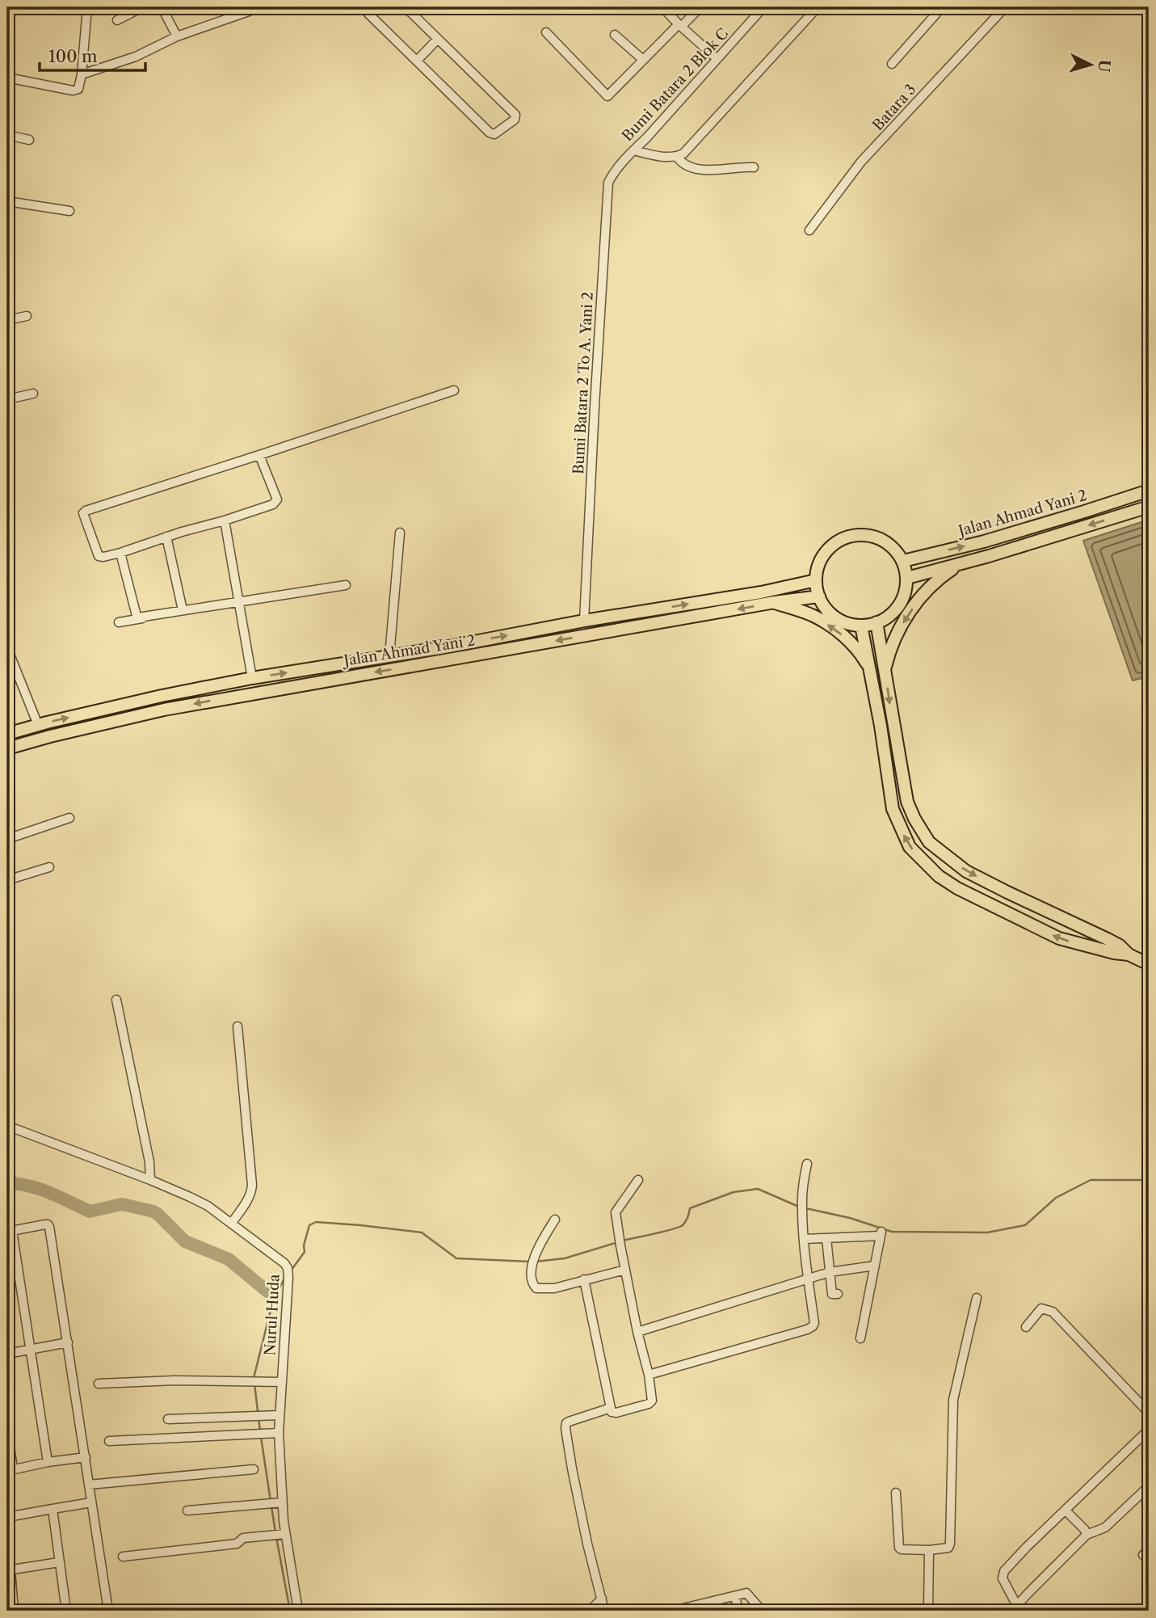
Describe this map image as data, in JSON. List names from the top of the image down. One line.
{"streets":{"highway":["Jalan Ahmad Yani 2"],"street":["Bumi Batara 2 Blok C","Batara 3","Bumi Batara 2 To A. Yani 2","Nurul Huda"]},"crossings":[["Bumi Batara 2 Blok C","Bumi Batara 2 To A. Yani 2"],["Bumi Batara 2 To A. Yani 2","Jalan Ahmad Yani 2"]],"scale_bar":"100 m","north":"right"}
